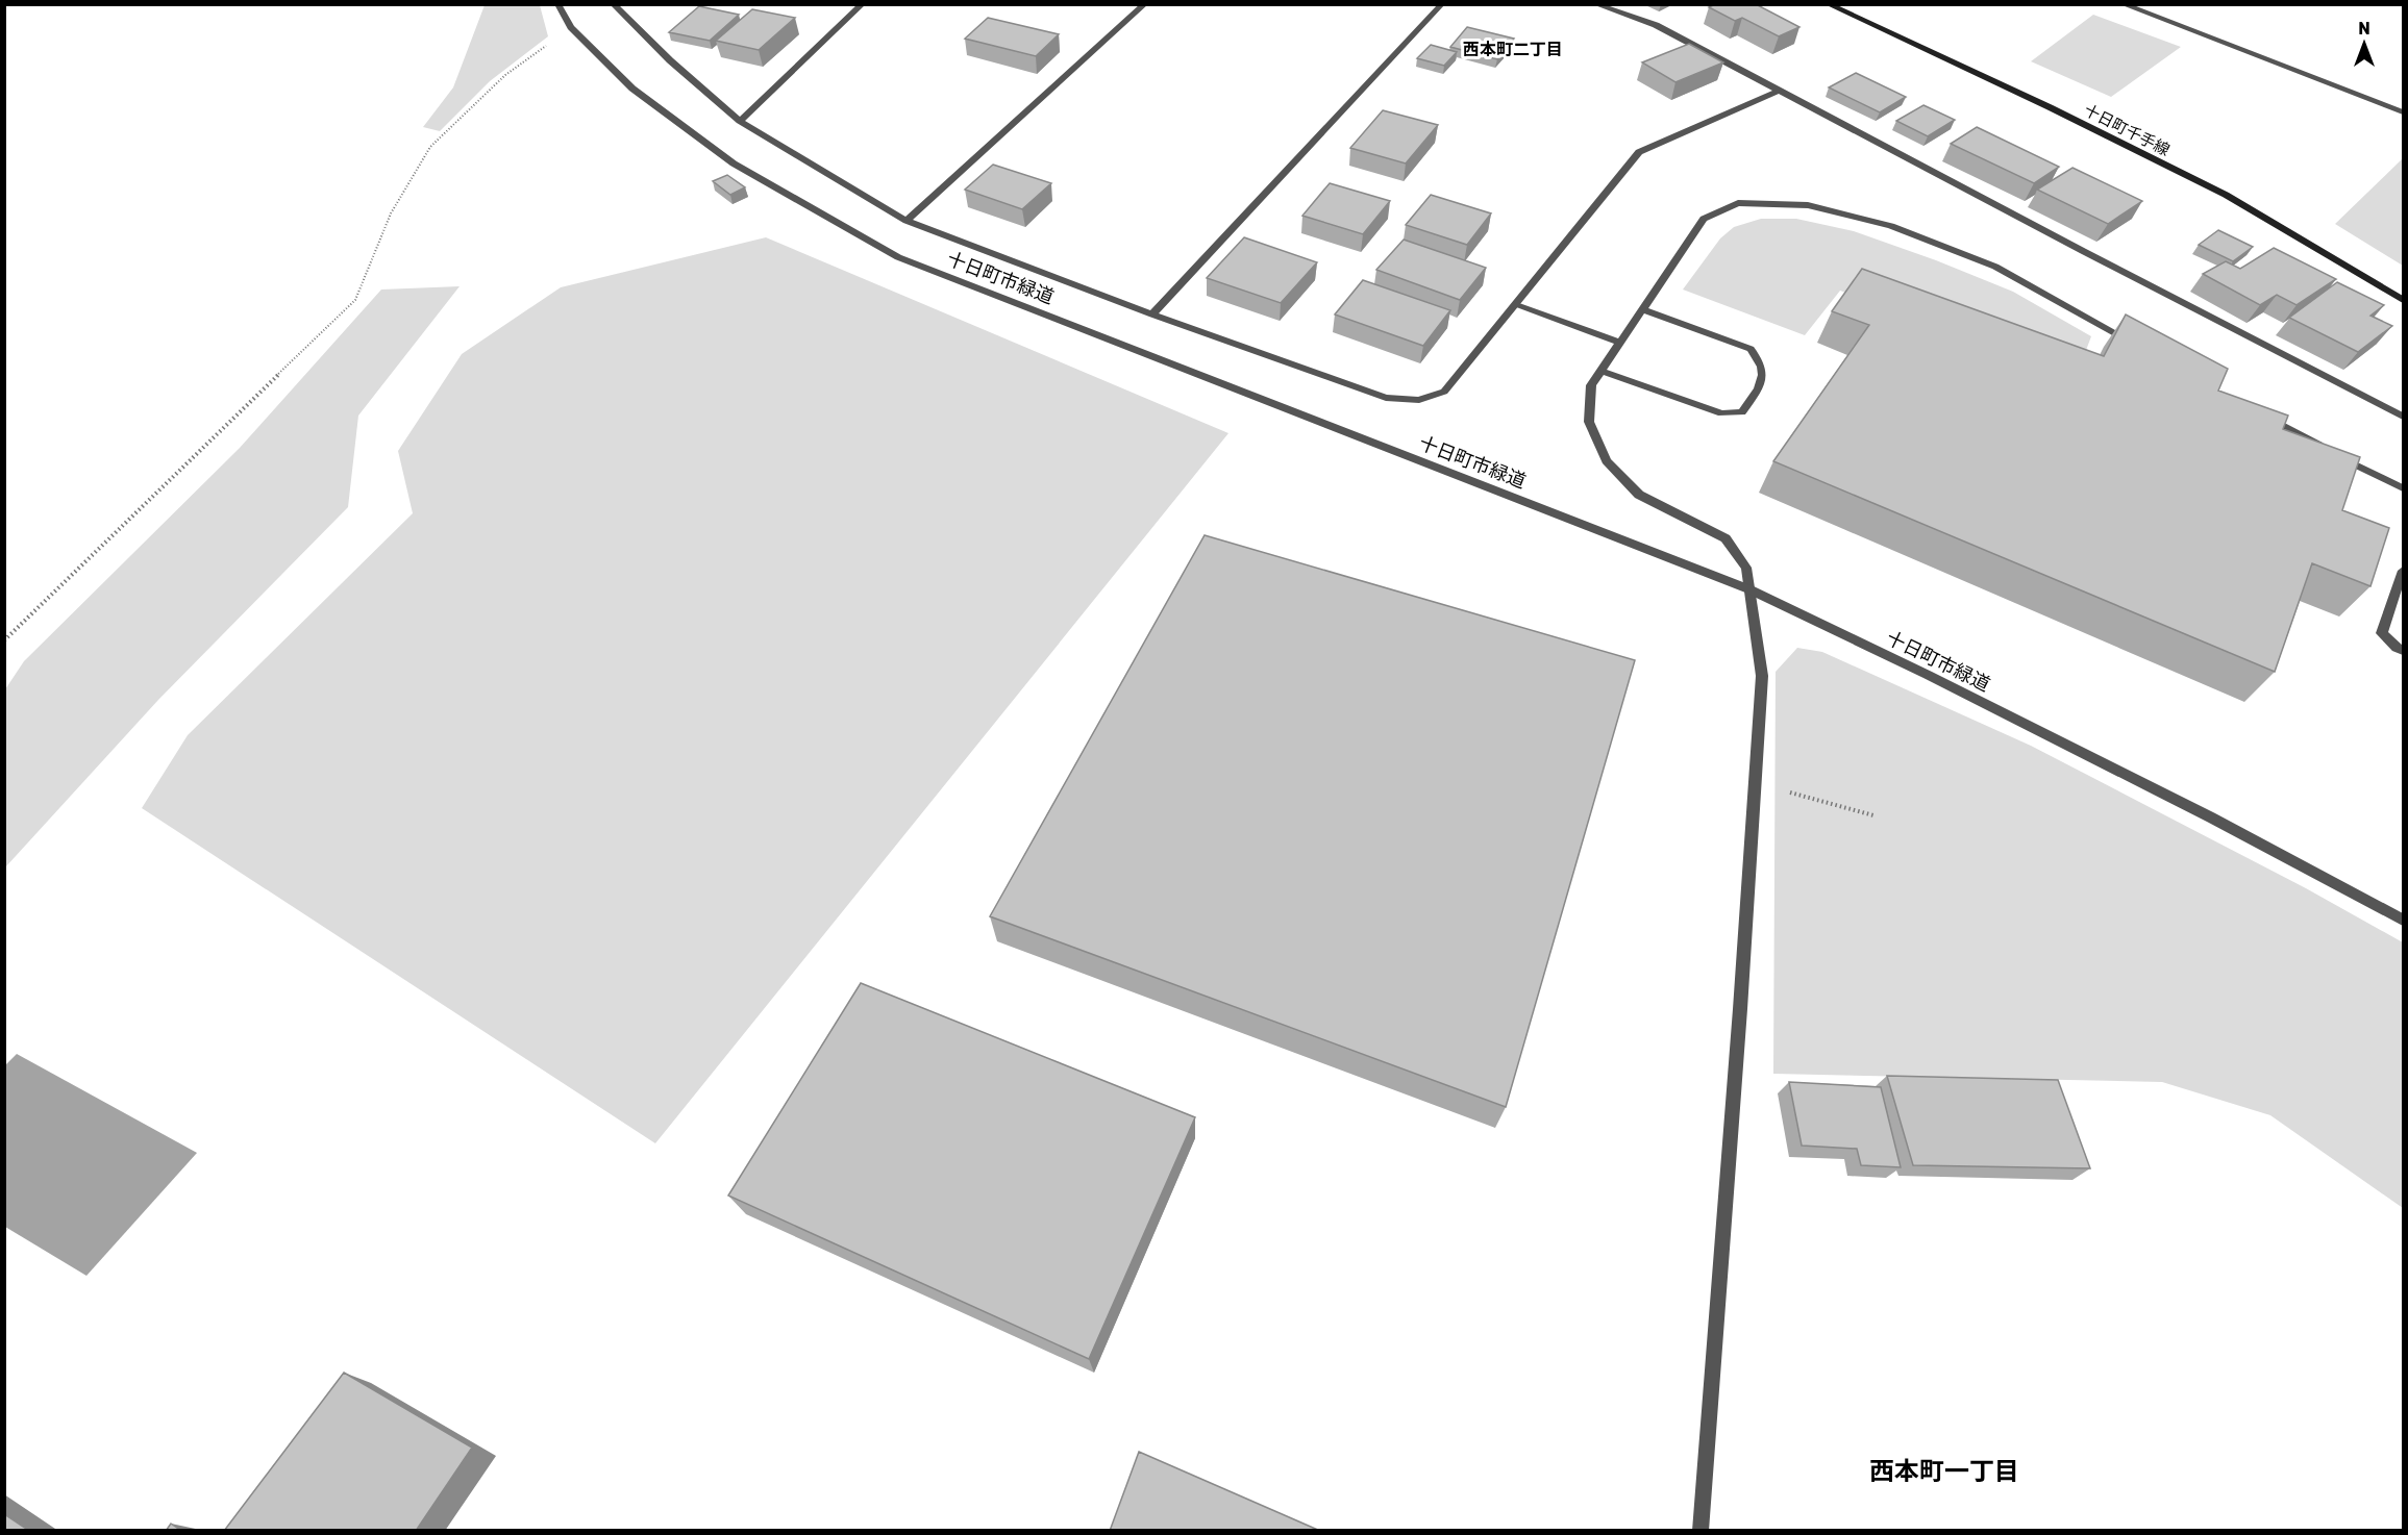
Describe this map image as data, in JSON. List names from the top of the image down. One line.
{"streets":{"main road":["十日町千手線"],"street":["十日町市緑道"]},"districts":["西本町二丁目","西本町一丁目"],"north":"top"}
